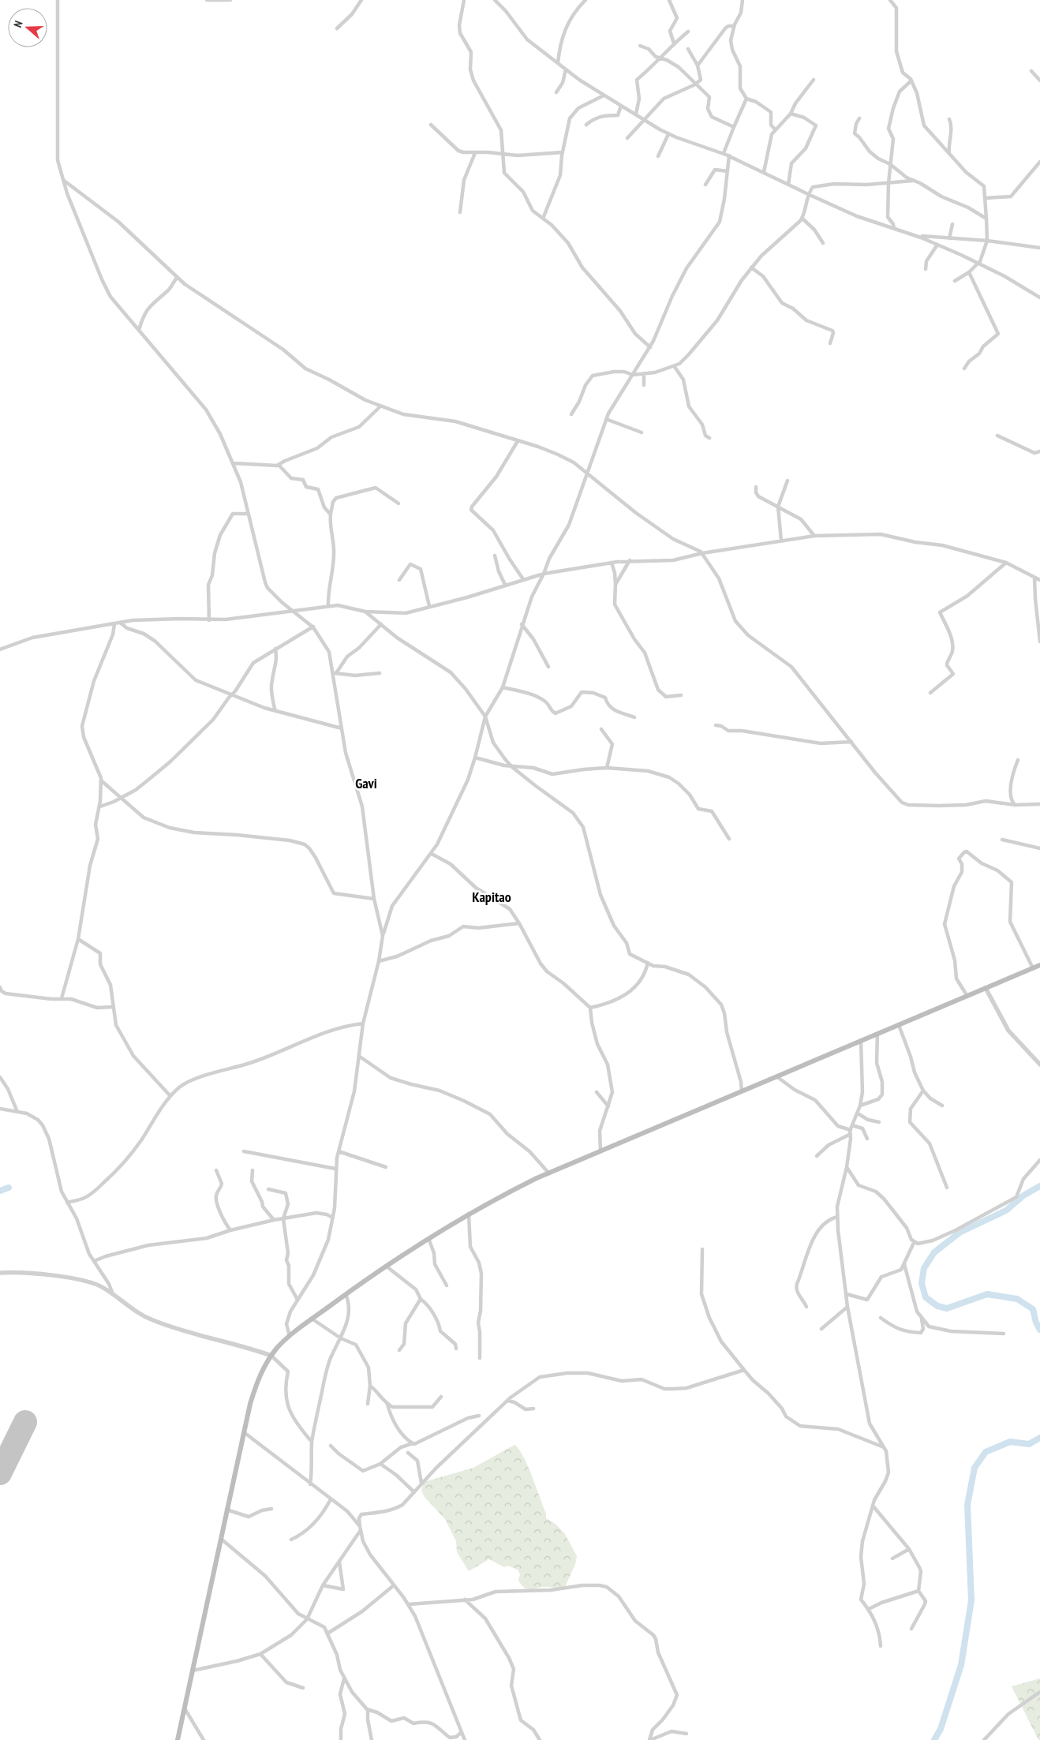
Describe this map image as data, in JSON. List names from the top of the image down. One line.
{"districts":["Gavi","Kapitao"],"north":"left"}
